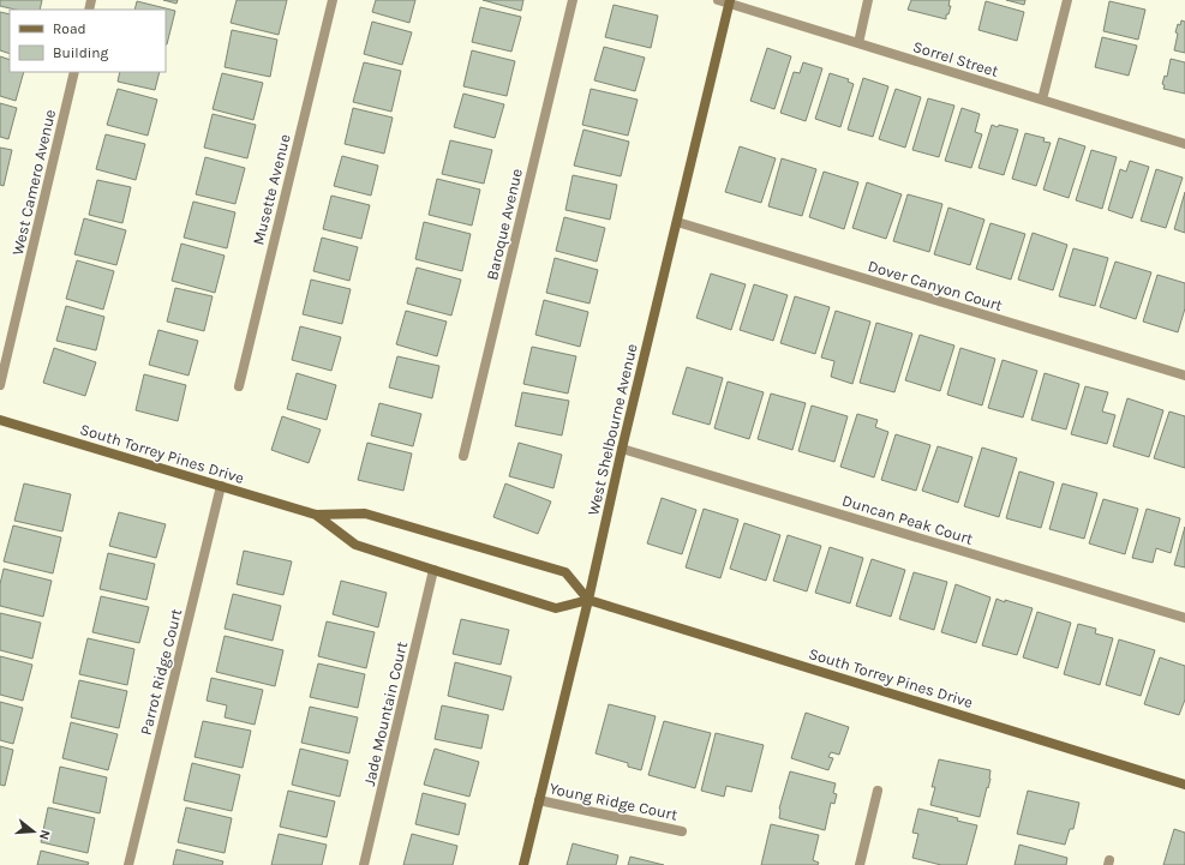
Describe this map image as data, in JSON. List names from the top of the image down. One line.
{"streets":{"street":["Sorrel Street","West Camero Avenue","Musette Avenue","Baroque Avenue","Dover Canyon Court","West Shelbourne Avenue","South Torrey Pines Drive","Duncan Peak Court","Parrot Ridge Court","Jade Mountain Court","Young Ridge Court"]},"crossings":[["Sorrel Street","West Shelbourne Avenue"],["Dover Canyon Court","West Shelbourne Avenue"],["West Shelbourne Avenue","South Torrey Pines Drive"],["West Shelbourne Avenue","Duncan Peak Court"],["West Shelbourne Avenue","Young Ridge Court"],["South Torrey Pines Drive","Parrot Ridge Court"],["South Torrey Pines Drive","Jade Mountain Court"]],"legend":["Road","Building"],"north":"right"}
